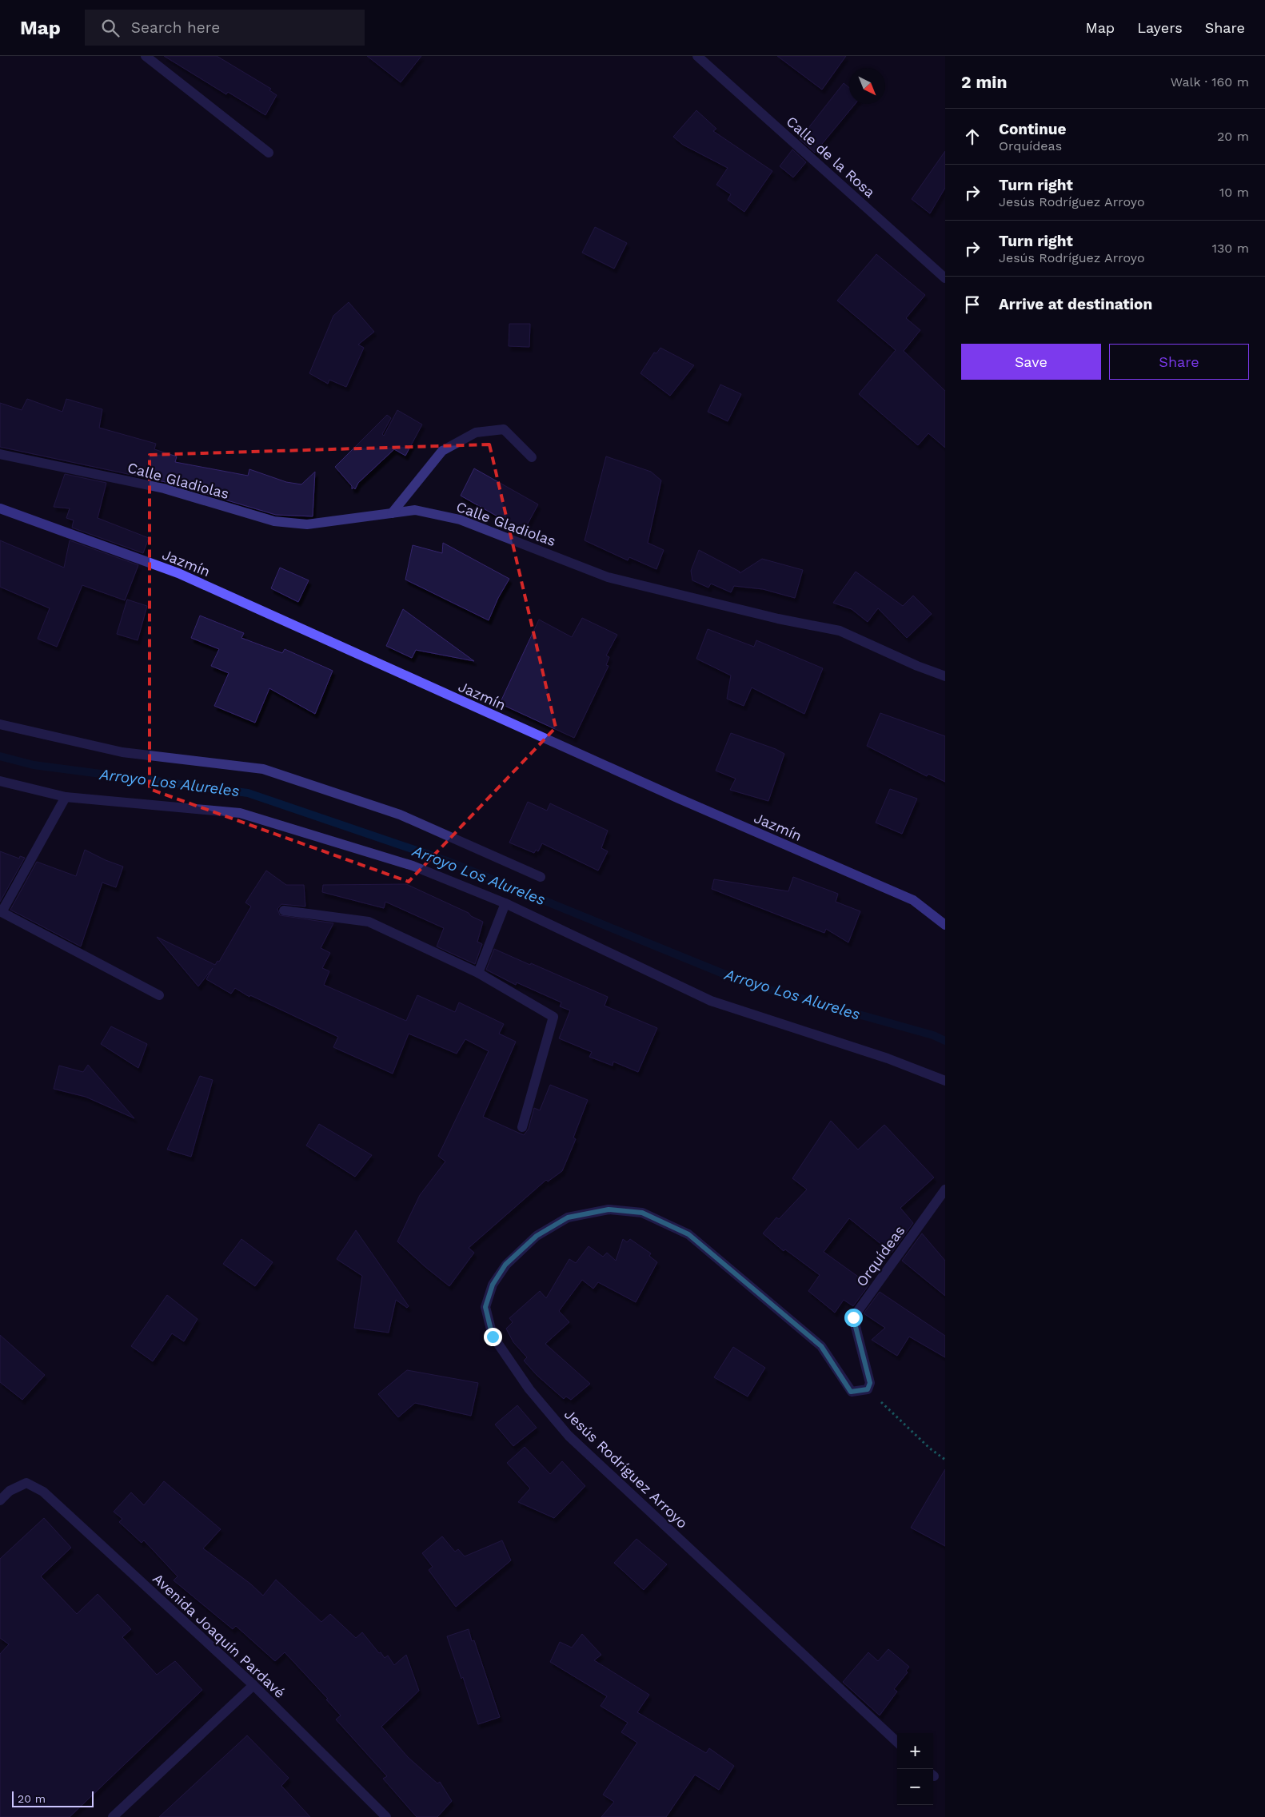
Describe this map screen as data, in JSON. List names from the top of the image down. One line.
{"streets":{"main road":["Jazmín"],"street":["Calle de la Rosa","Calle Gladiolas","Orquídeas","Jesús Rodríguez Arroyo","Avenida Joaquín Pardavé"]},"crossings":[["Orquídeas","Jesús Rodríguez Arroyo"]],"water":["Arroyo Los Alureles"],"scale_bar":"20 m","north":"bottom right","page":{"header":"Map","search":"Search here","nav":["Map","Layers","Share"],"heading":["2 min","Walk · 160 m"],"list":[["Continue","Orquídeas","20 m"],["Turn right","Jesús Rodríguez Arroyo","10 m"],["Turn right","Jesús Rodríguez Arroyo","130 m"],"Arrive at destination"],"buttons":["Save","Share"],"map_buttons":["+","−"],"scale":"20 m"}}
